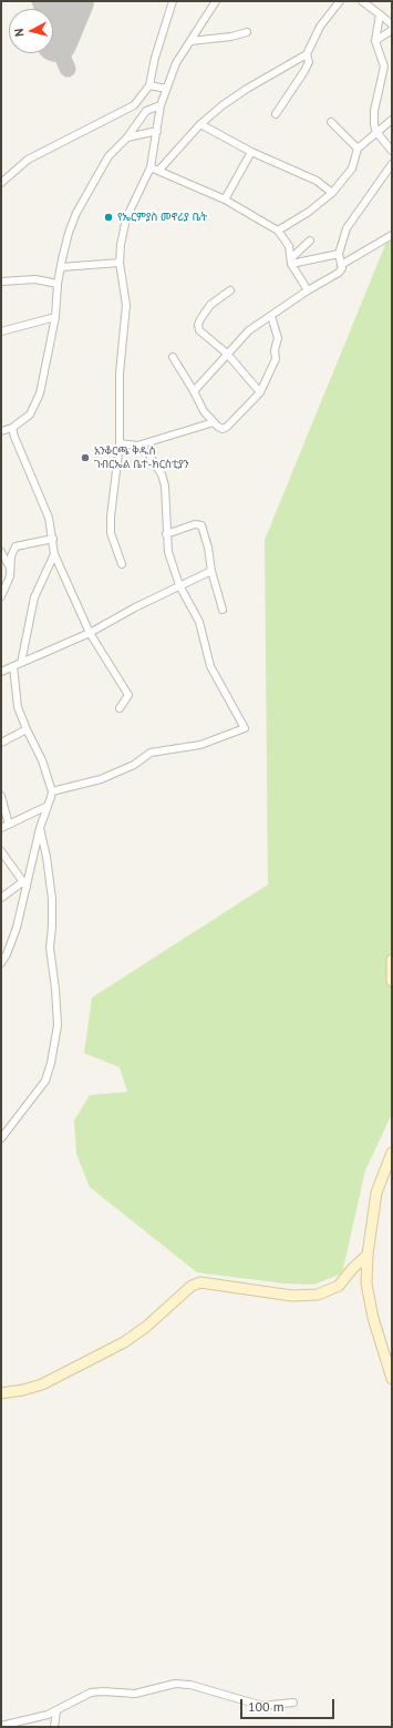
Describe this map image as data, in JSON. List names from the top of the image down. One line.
{"places":["የኤርምያስ መኖሪያ ቤት","አንቆርጫ ቅዱስ ገብርኤል ቤተ-ክርስቲያን"],"scale_bar":"100 m","north":"left"}
